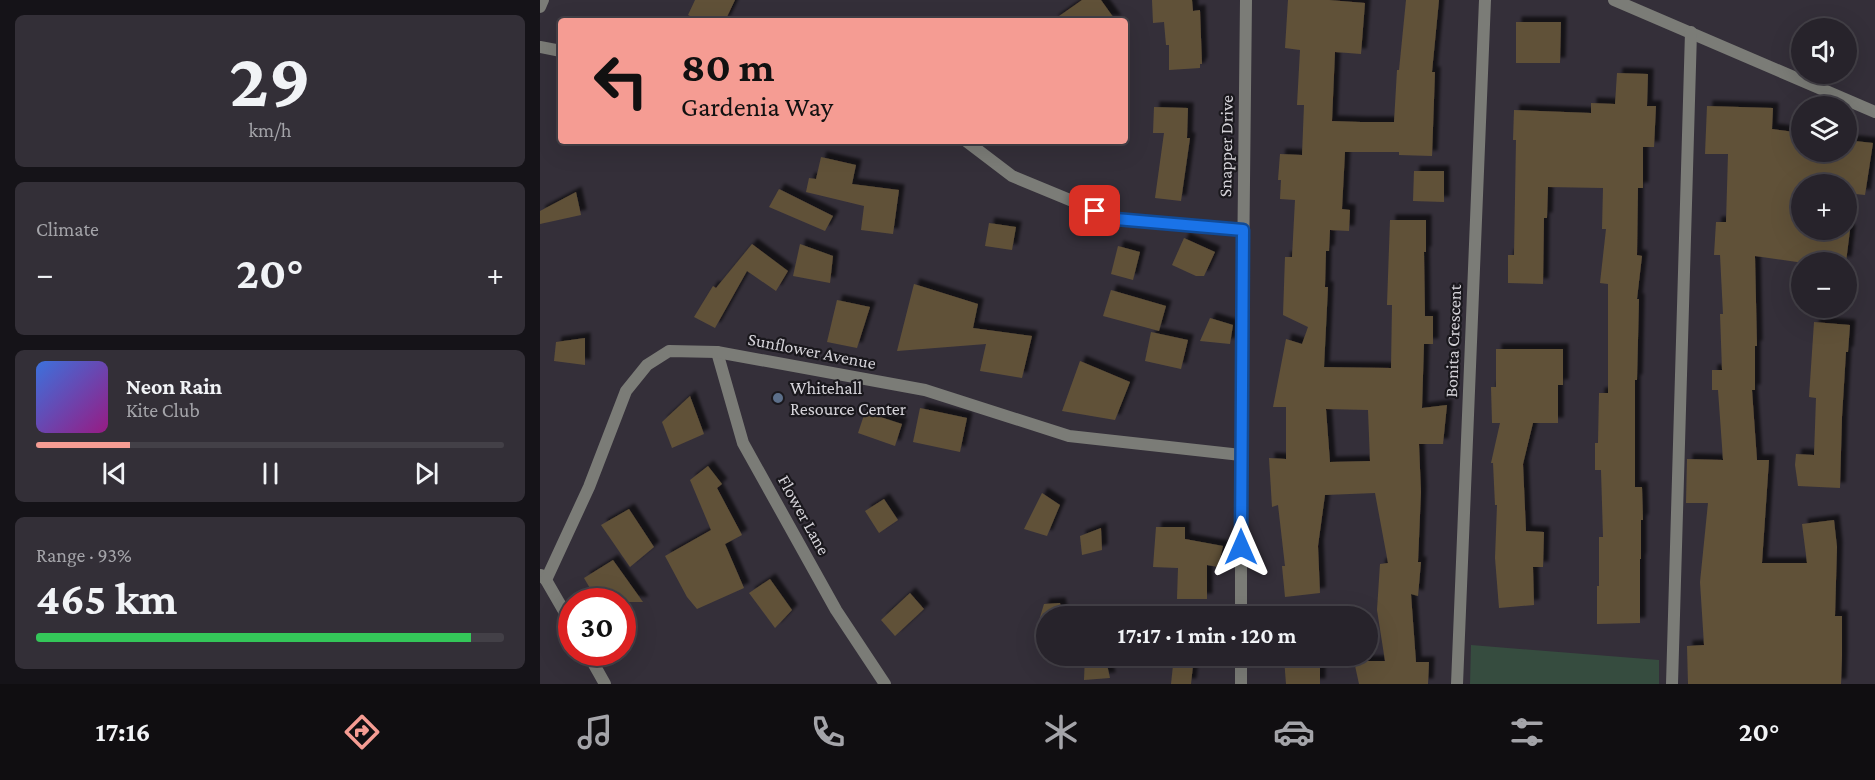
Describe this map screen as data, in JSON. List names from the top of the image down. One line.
{"streets":{"street":["Snapper Drive","Bonita Crescent","Sunflower Avenue","Flower Lane"]},"crossings":[["Snapper Drive","Sunflower Avenue"],["Sunflower Avenue","Flower Lane"]],"places":["Whitehall Resource Center"],"page":{"tile":[["29","km/h"],"Climate",["Range · 93%","465 km"]],"map_buttons":["+","−"],"turn":["80 m","Gardenia Way"],"heat":["−","20°","+"],"song":["Neon Rain","Kite Club"],"limit":"30","trip":"17:17 · 1 min · 120 m","tabs":["17:16","20°"]}}
